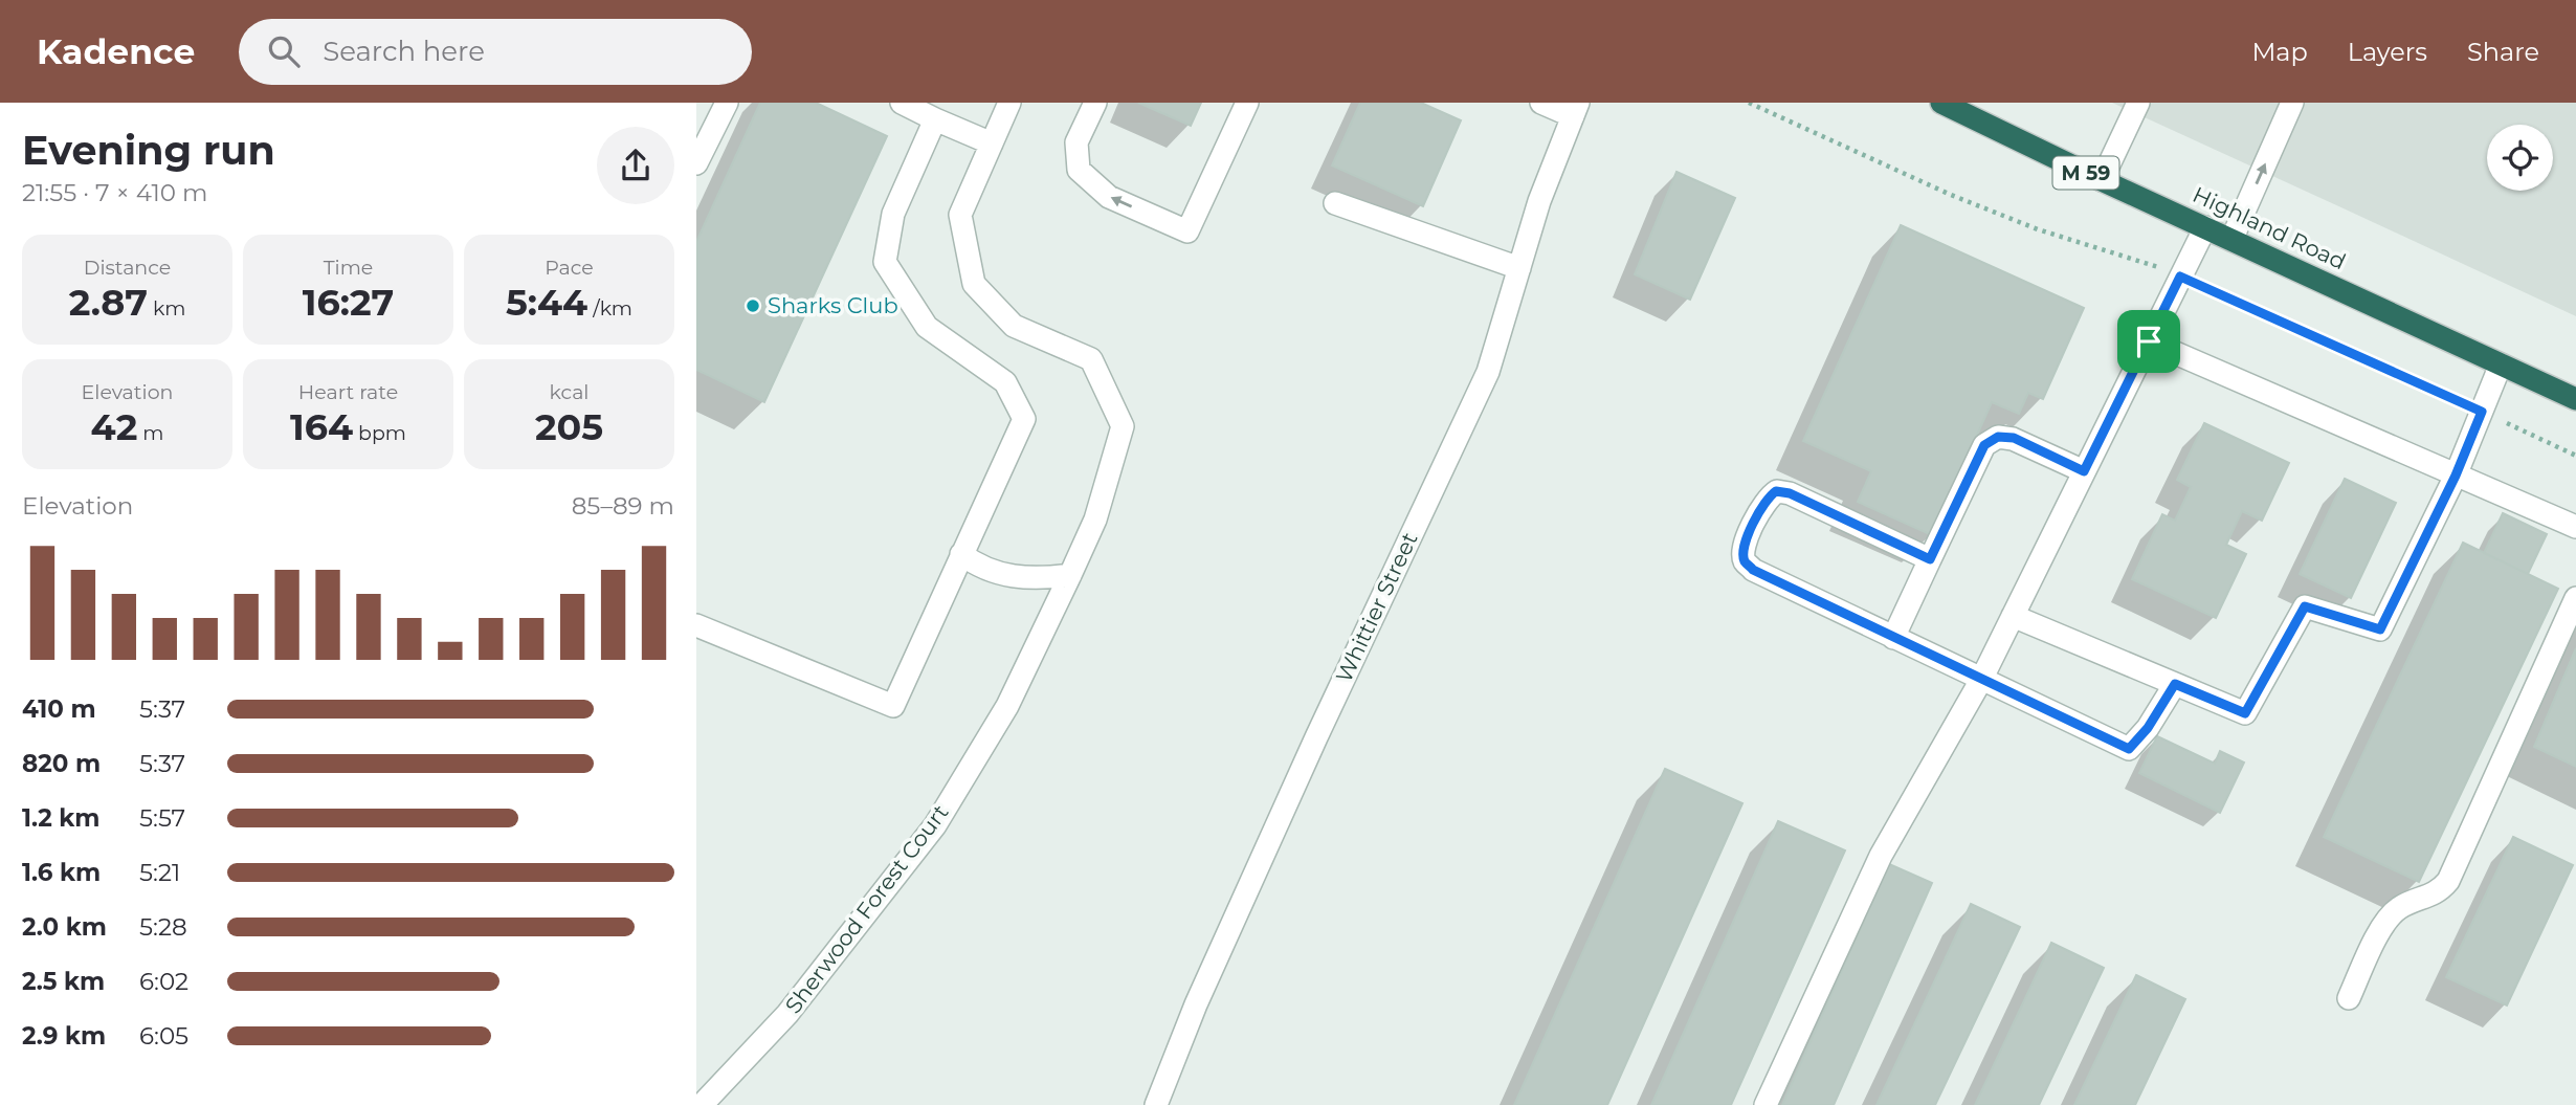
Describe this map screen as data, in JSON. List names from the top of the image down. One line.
{"streets":{"highway":["M 59","Highland Road"],"street":["Whittier Street","Sherwood Forest Court"]},"places":["Sharks Club"],"page":{"header":"Kadence","search":"Search here","nav":["Map","Layers","Share"],"heading":["Evening run","21:55 · 7 × 410 m"],"stats":[["Distance","2.87 km"],["Time","16:27"],["Pace","5:44 /km"],["Elevation","42 m"],["Heart rate","164 bpm"],["kcal","205"]],"chart":["Elevation","85–89 m"],"list":[{"name":"410 m","note":"5:37"},{"name":"820 m","note":"5:37"},{"name":"1.2 km","note":"5:57"},{"name":"1.6 km","note":"5:21"},{"name":"2.0 km","note":"5:28"},{"name":"2.5 km","note":"6:02"},{"name":"2.9 km","note":"6:05"}]}}
